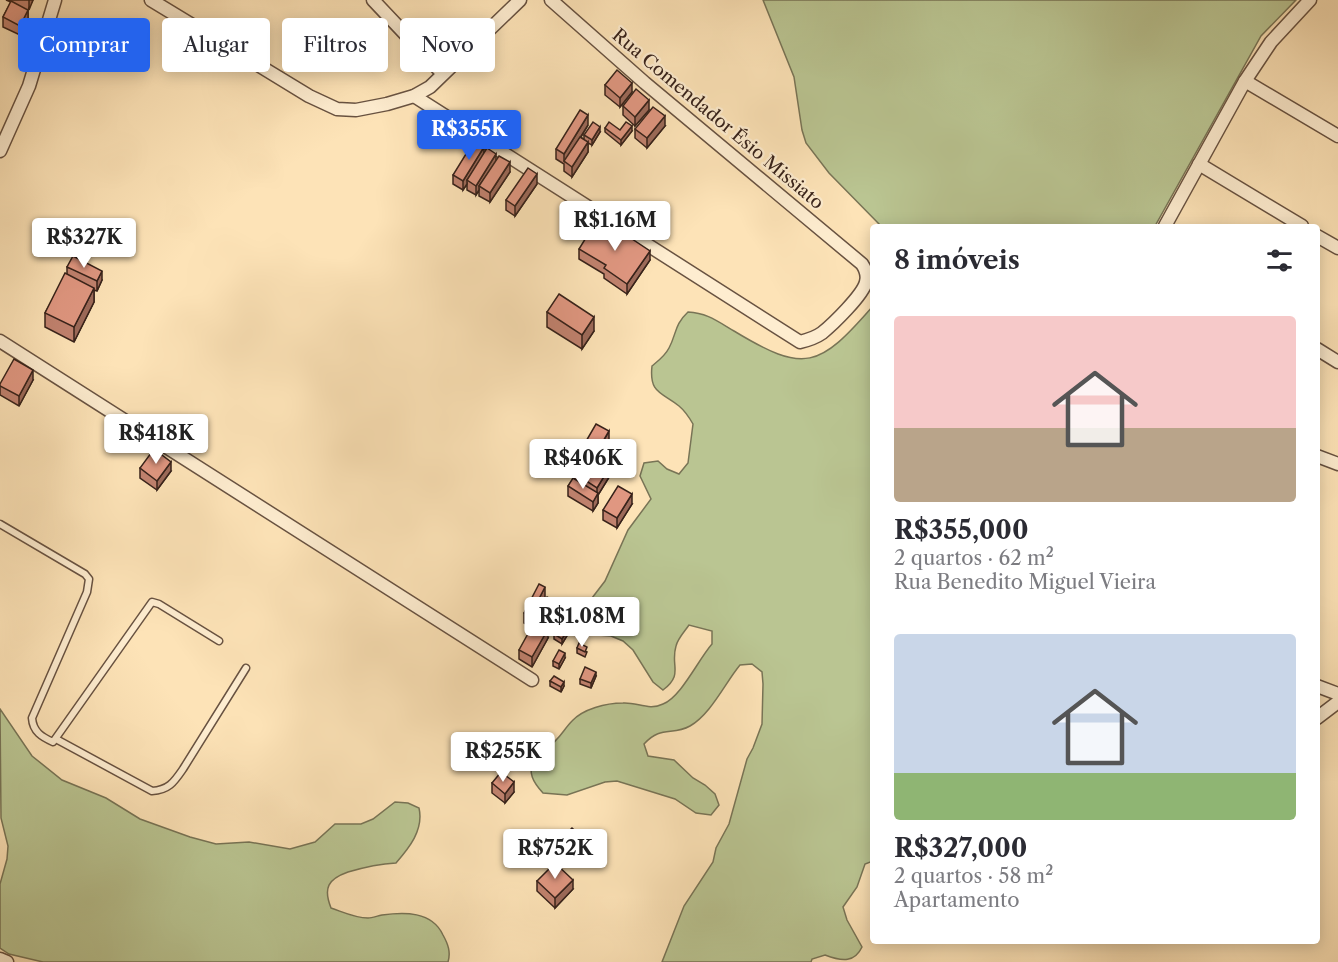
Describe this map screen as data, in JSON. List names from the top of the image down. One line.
{"streets":{"street":["Rua Comendador Ésio Missiato"]},"page":{"chip":["Comprar","Alugar","Filtros","Novo"],"price":["R$355K","R$1.16M","R$327K","R$418K","R$406K","R$1.08M","R$255K","R$752K"],"heading":"8 imóveis","list":[{"name":"R$355,000","note":"2 quartos · 62 m² · Rua Benedito Miguel Vieira"},{"name":"R$327,000","note":"2 quartos · 58 m² · Apartamento"}]}}
